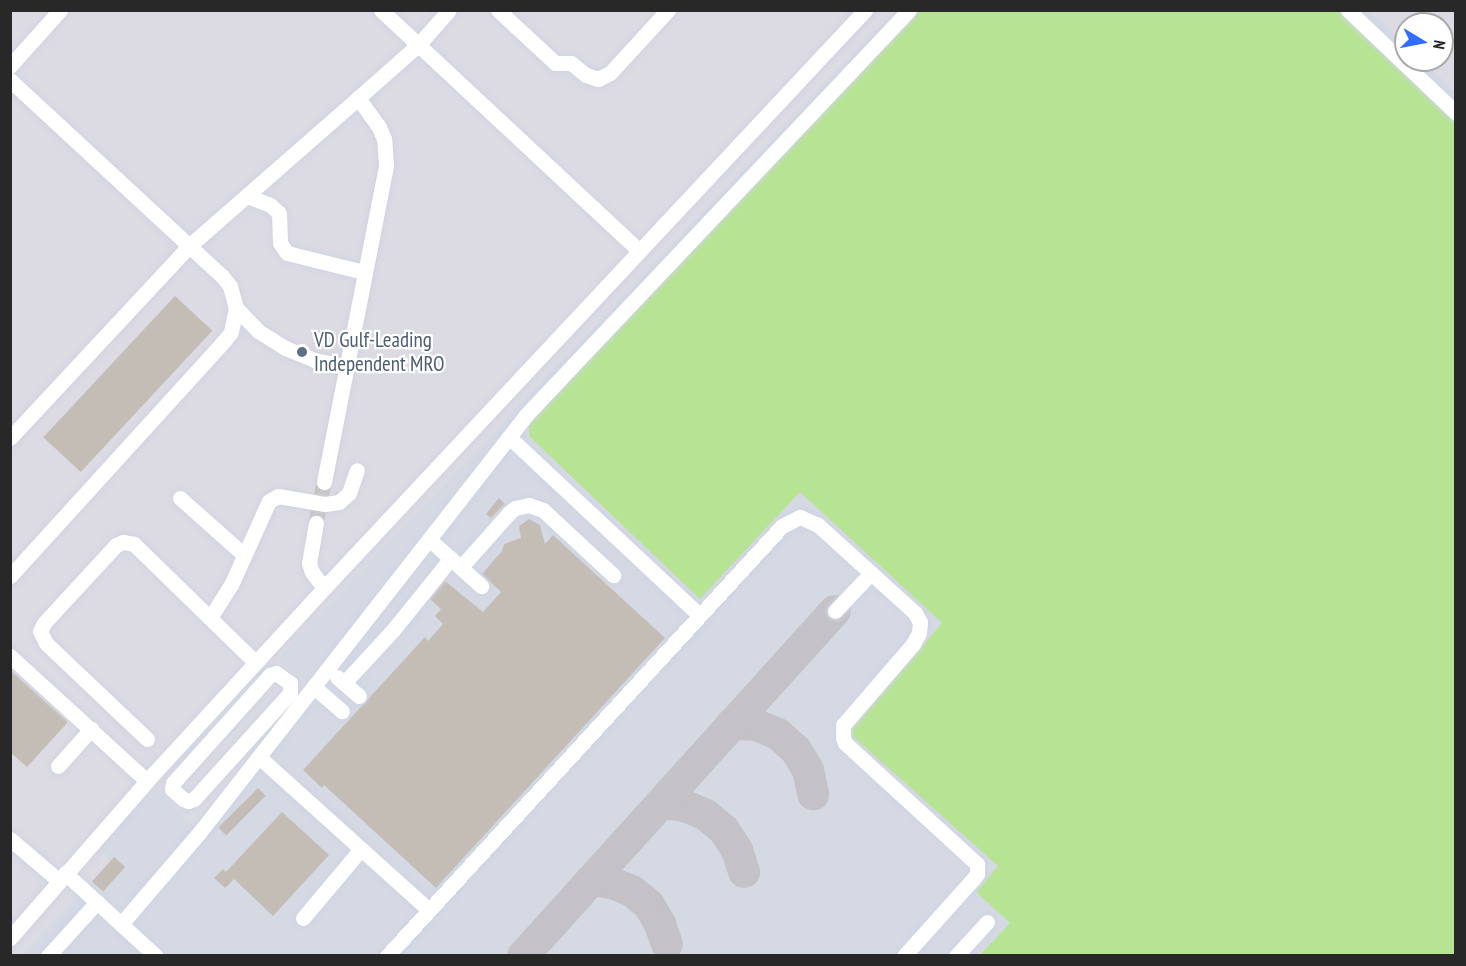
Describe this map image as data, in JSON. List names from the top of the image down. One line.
{"places":["VD Gulf-Leading Independent MRO"],"north":"right"}
